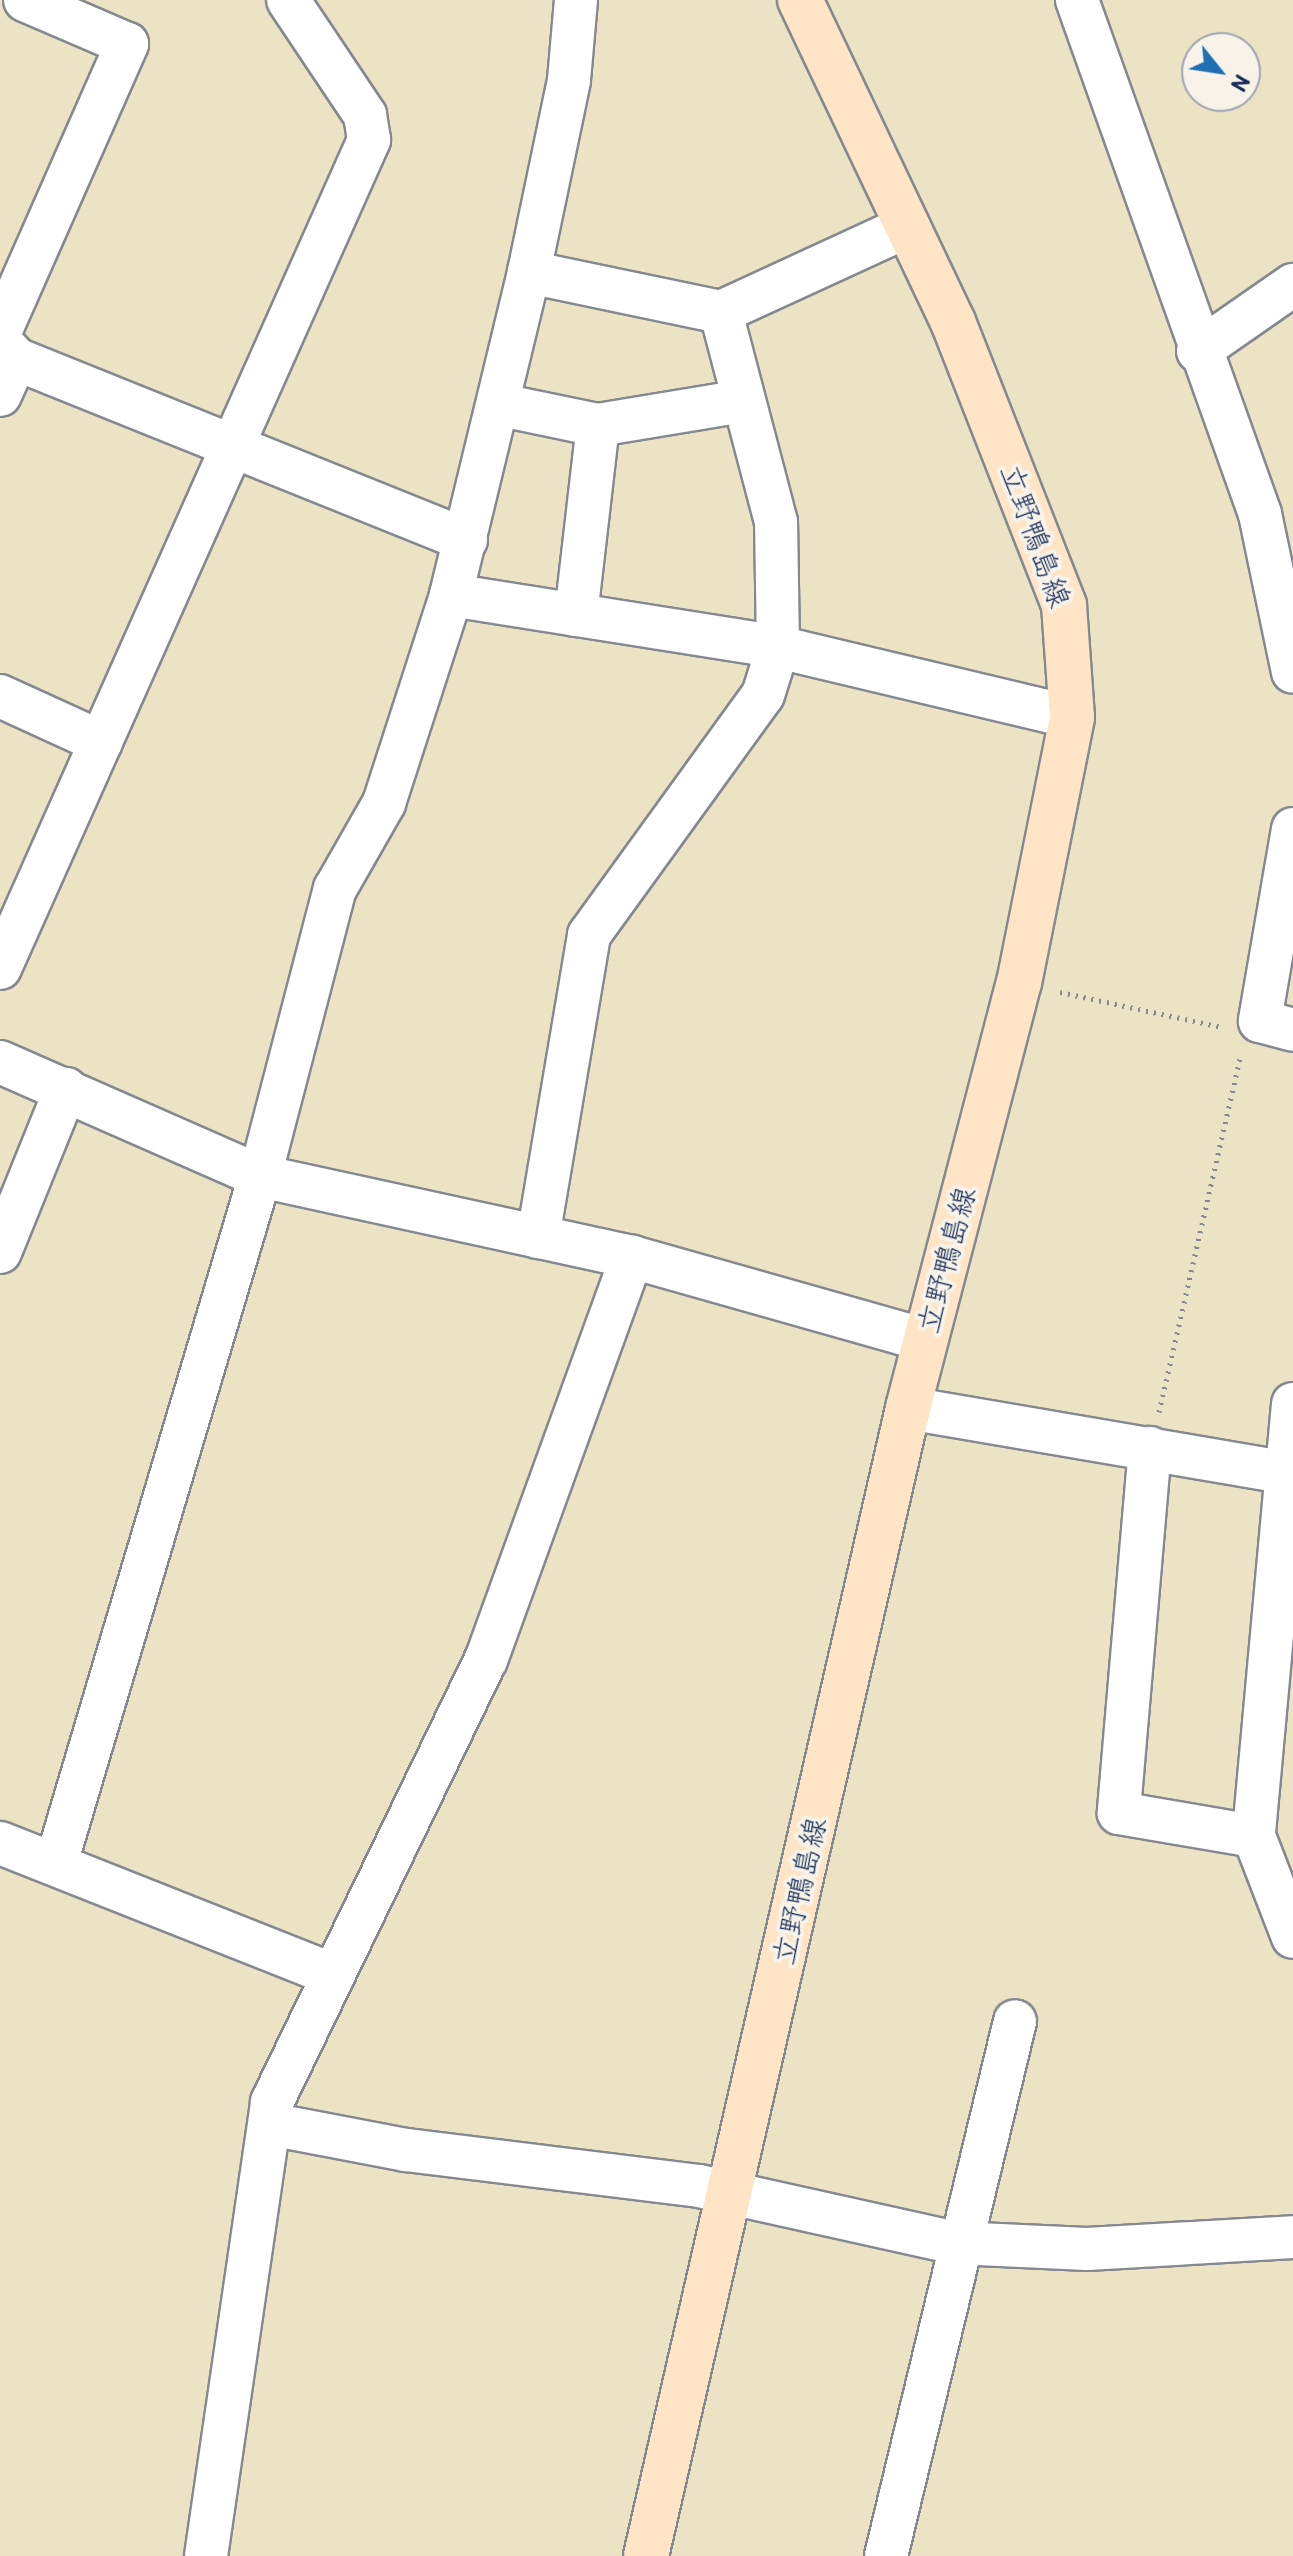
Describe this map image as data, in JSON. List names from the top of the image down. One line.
{"streets":{"main road":["立野鴨島線"]},"north":"bottom right"}
